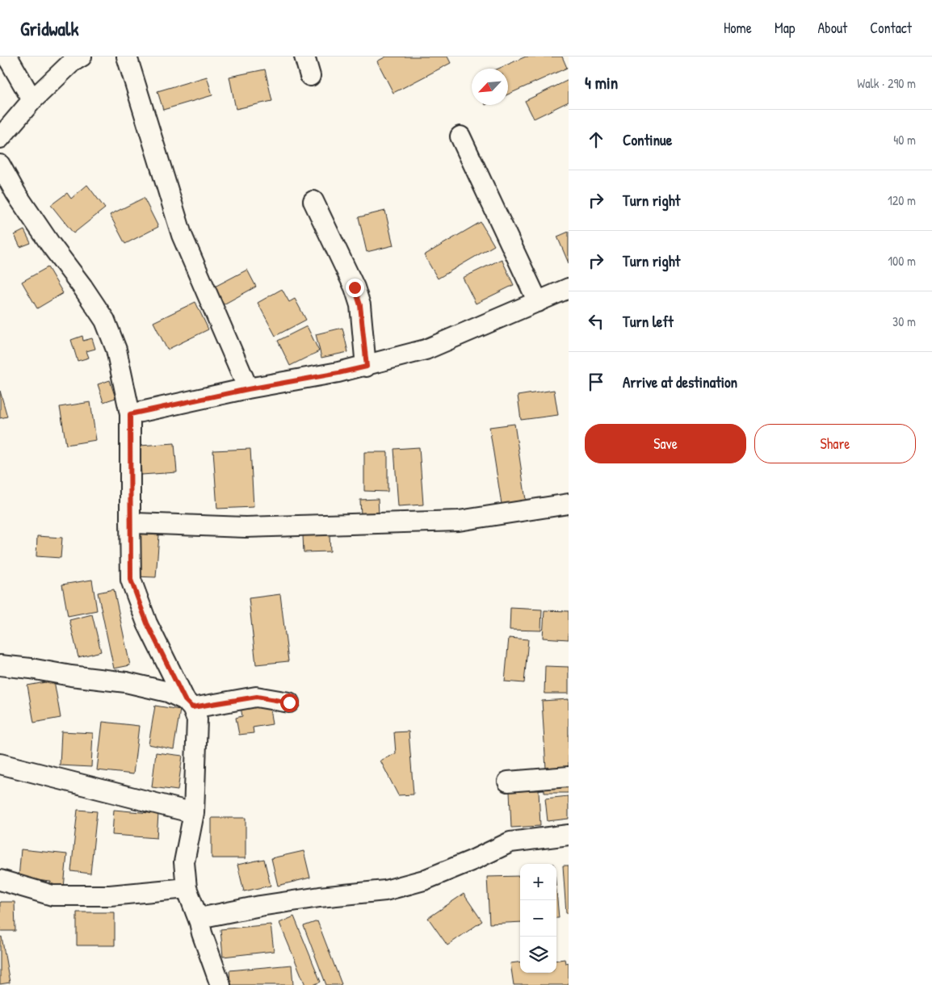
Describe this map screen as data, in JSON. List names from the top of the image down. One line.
{"north":"bottom left","page":{"header":"Gridwalk","nav":["Home","Map","About","Contact"],"heading":["4 min","Walk · 290 m"],"list":[["Continue","40 m"],["Turn right","120 m"],["Turn right","100 m"],["Turn left","30 m"],"Arrive at destination"],"buttons":["Save","Share"],"map_buttons":["+","−"]}}
